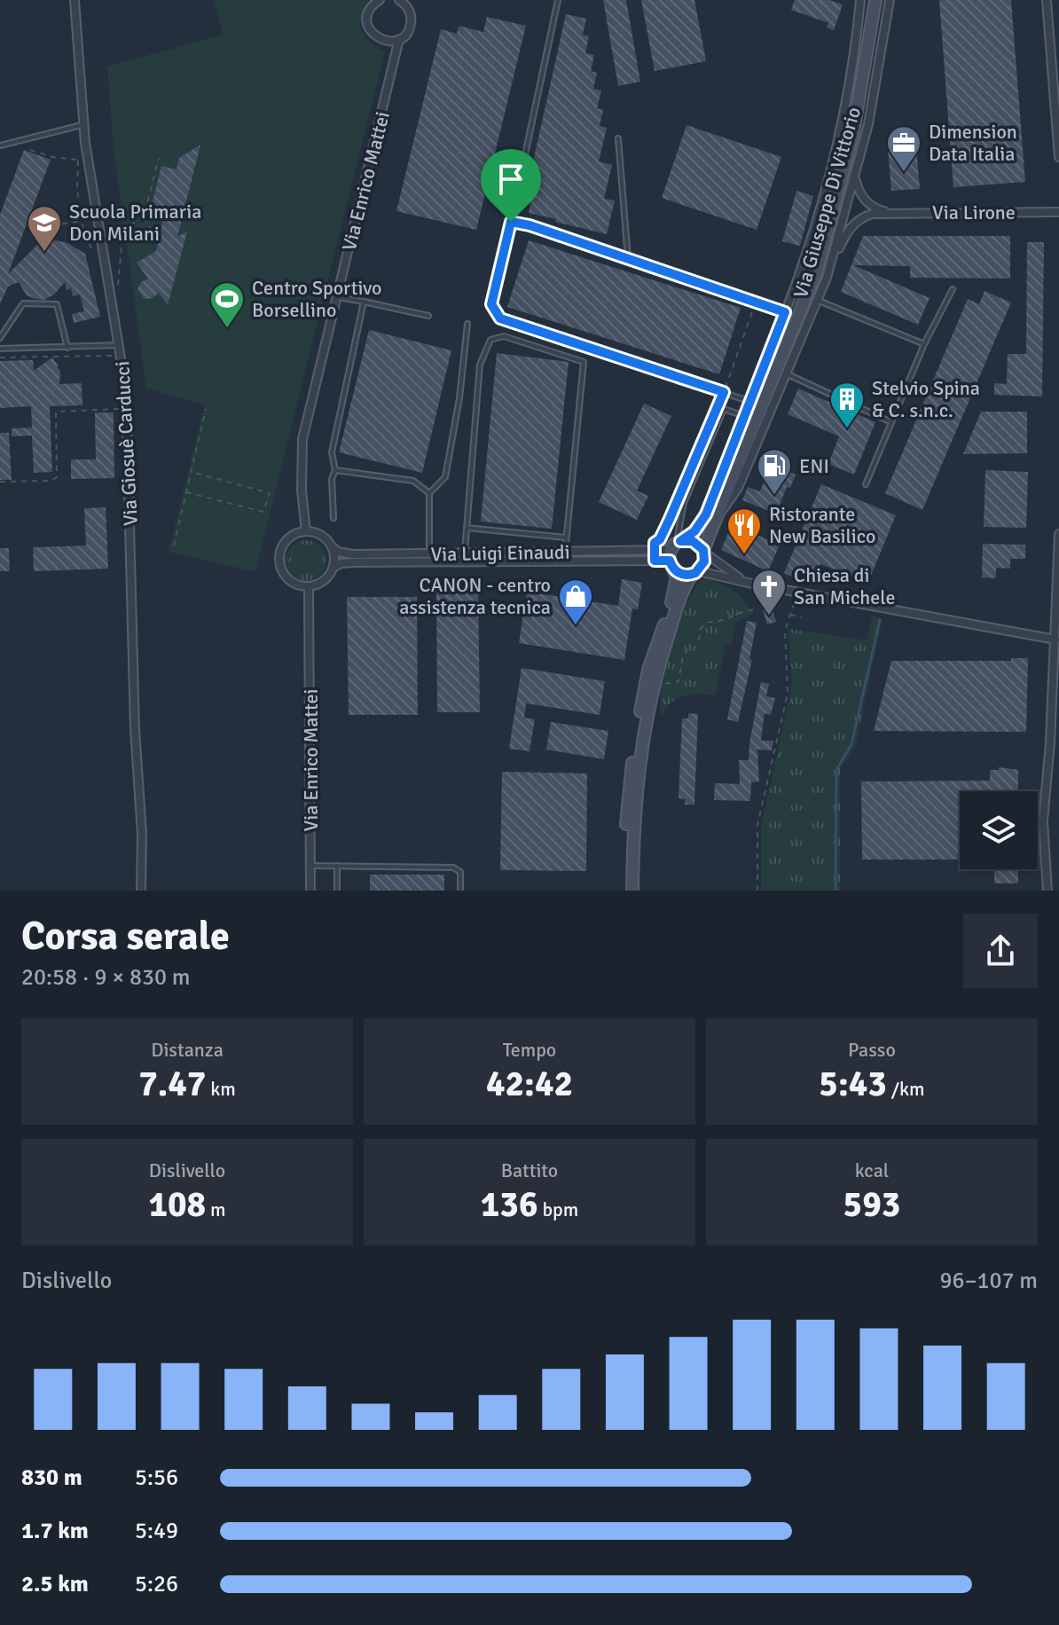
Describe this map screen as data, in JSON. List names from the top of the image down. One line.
{"streets":{"main road":["Via Giuseppe Di Vittorio"],"street":["Via Enrico Mattei","Via Lirone","Via Giosuè Carducci","Via Luigi Einaudi"]},"crossings":[["Via Enrico Mattei","Via Luigi Einaudi"],["Via Giuseppe Di Vittorio","Via Lirone"],["Via Giuseppe Di Vittorio","Via Luigi Einaudi"]],"places":{"office":["Dimension Data Italia"],"school or university":["Scuola Primaria Don Milani"],"sports":["Centro Sportivo Borsellino"],"building":["Stelvio Spina & C. s.n.c."],"fuel station":["ENI"],"restaurant":["Ristorante New Basilico"],"church":["Chiesa di San Michele"],"shop":["CANON - centro assistenza tecnica"]},"page":{"heading":["Corsa serale","20:58 · 9 × 830 m"],"stats":[["Distanza","7.47 km"],["Tempo","42:42"],["Passo","5:43 /km"],["Dislivello","108 m"],["Battito","136 bpm"],["kcal","593"]],"chart":["Dislivello","96–107 m"],"list":[{"name":"830 m","note":"5:56"},{"name":"1.7 km","note":"5:49"},{"name":"2.5 km","note":"5:26"}]}}
